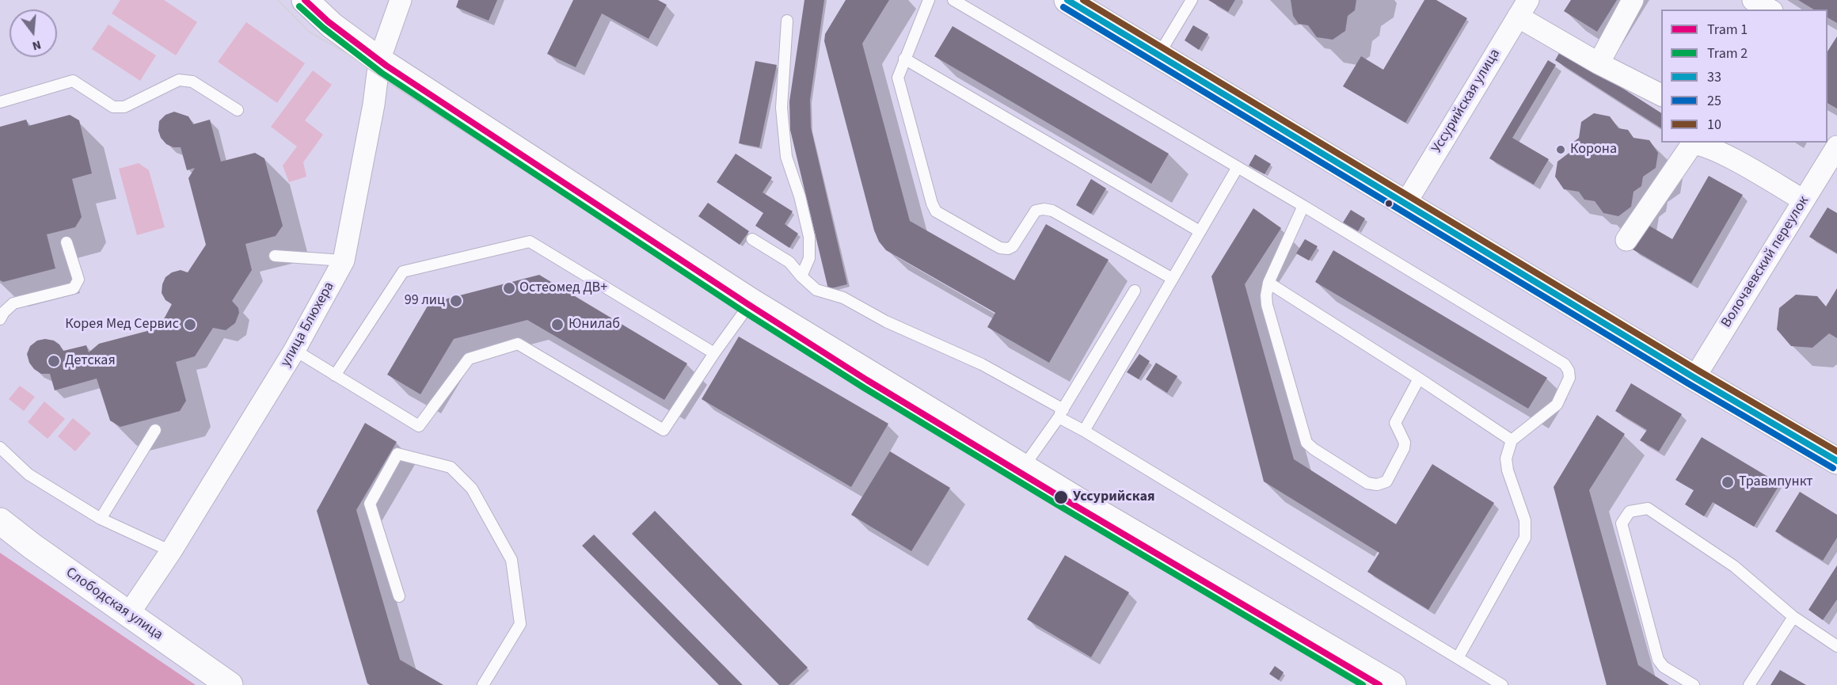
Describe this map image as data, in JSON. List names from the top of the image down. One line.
{"streets":{"main road":["Слободская улица"],"street":["Уссурийская улица","Волочаевский переулок","улица Блюхера"]},"crossings":[["улица Блюхера","Слободская улица"]],"places":["Корона","Остеомед ДВ+","99 лиц","Корея Мед Сервис","Юнилаб","Детская","Травмпункт","Уссурийская"],"lines":["tram line 1","transit line 33","transit line 10","tram line 2","transit line 25"],"legend":["Tram 1","Tram 2","33","25","10"],"north":"bottom"}
